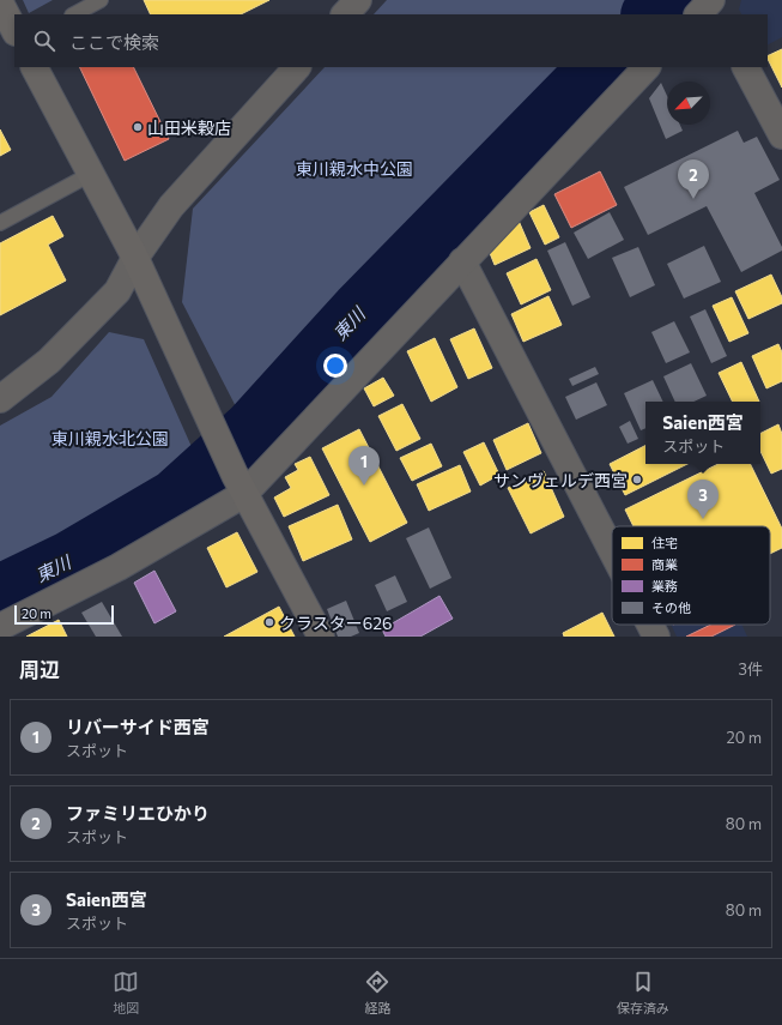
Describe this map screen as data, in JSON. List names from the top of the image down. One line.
{"water":["東川"],"parks":["東川親水中公園","東川親水北公園"],"places":["山田米穀店","サンヴェルデ西宮","クラスター626"],"legend":["住宅","商業","業務","その他"],"scale_bar":"20 m","north":"bottom left","page":{"search":"ここで検索","pins":["2","1","3"],"popup":["Saien西宮","スポット"],"scale":"20 m","heading":["周辺","3件"],"list":[{"mark":"1","name":"リバーサイド西宮","note":"スポット","value":"20 m"},{"mark":"2","name":"ファミリエひかり","note":"スポット","value":"80 m"},{"mark":"3","name":"Saien西宮","note":"スポット","value":"80 m"}],"nav":["地図","経路","保存済み"]}}
